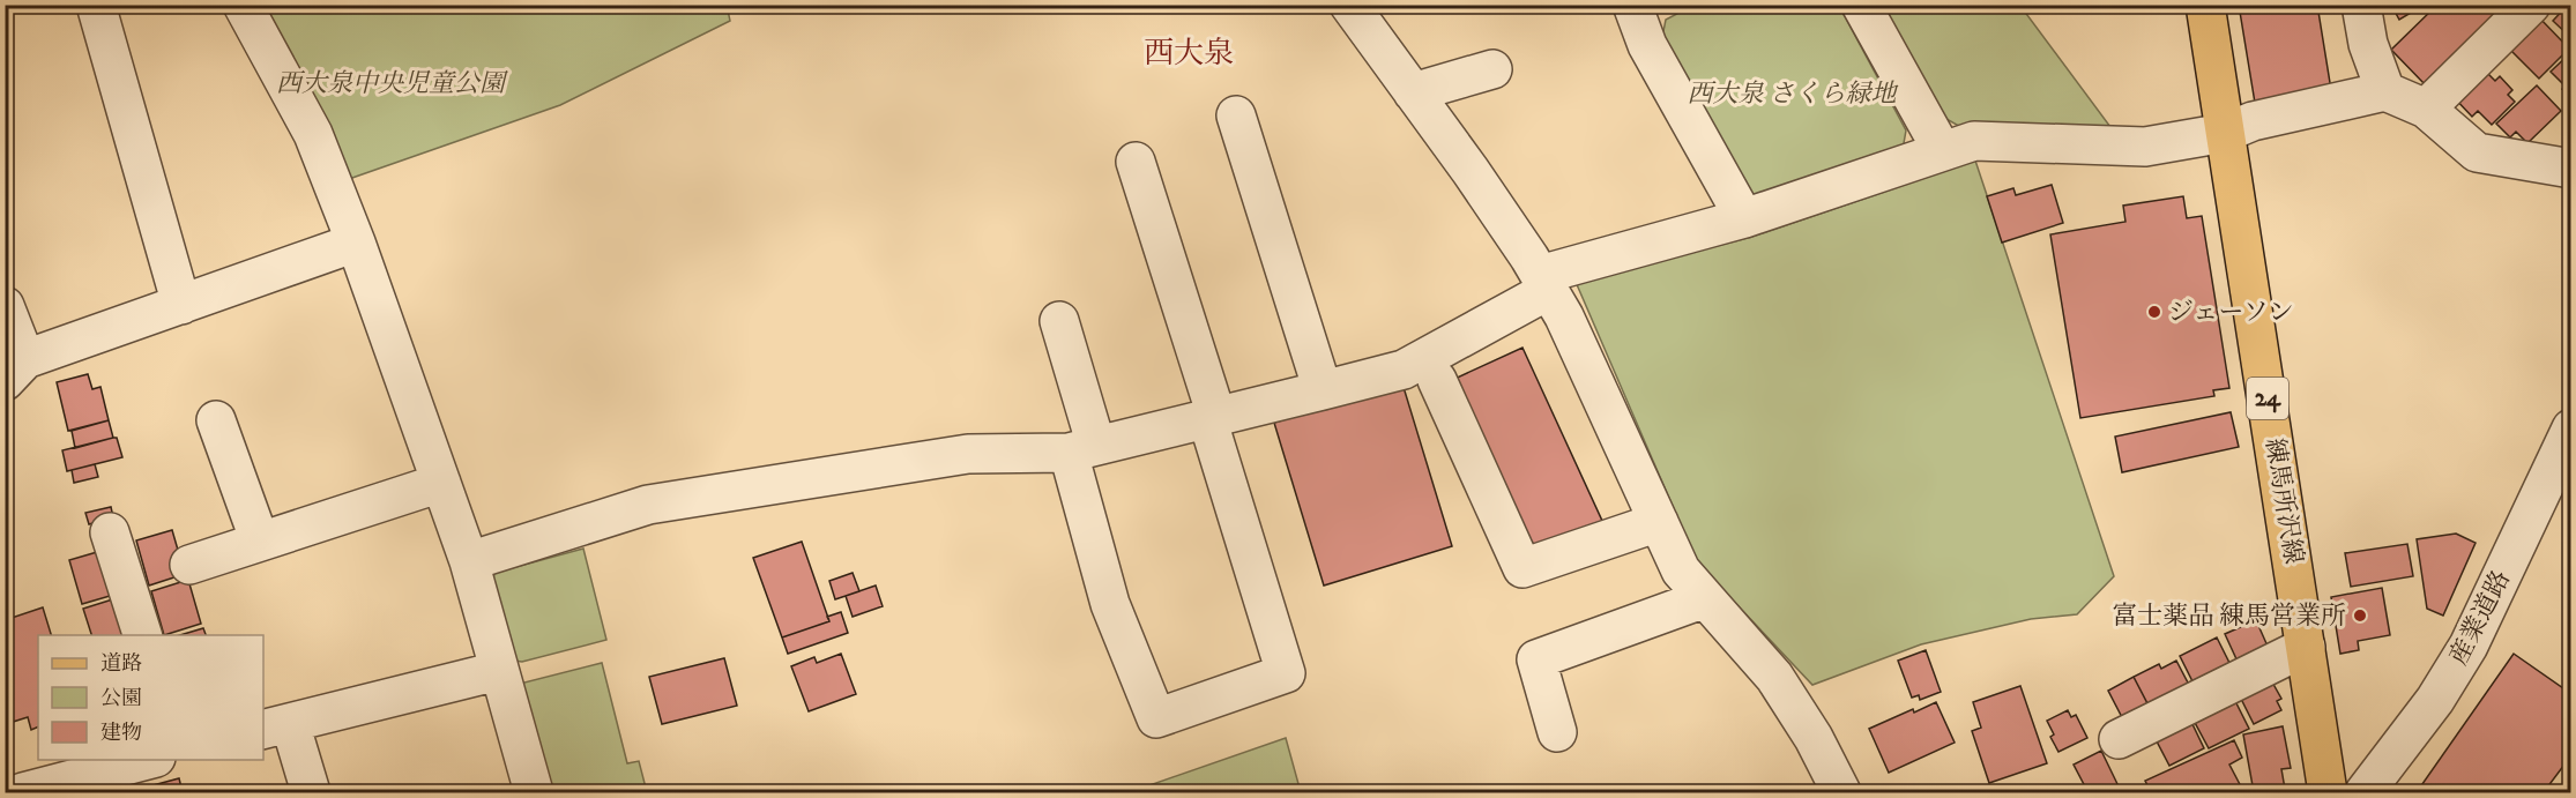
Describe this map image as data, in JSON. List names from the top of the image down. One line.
{"streets":{"main road":["24","練馬所沢線"],"street":["産業道路"]},"districts":["西大泉"],"parks":["西大泉中央児童公園","西大泉 さくら緑地"],"places":["ジェーソン","富士薬品 練馬営業所"],"legend":["道路","公園","建物"]}
